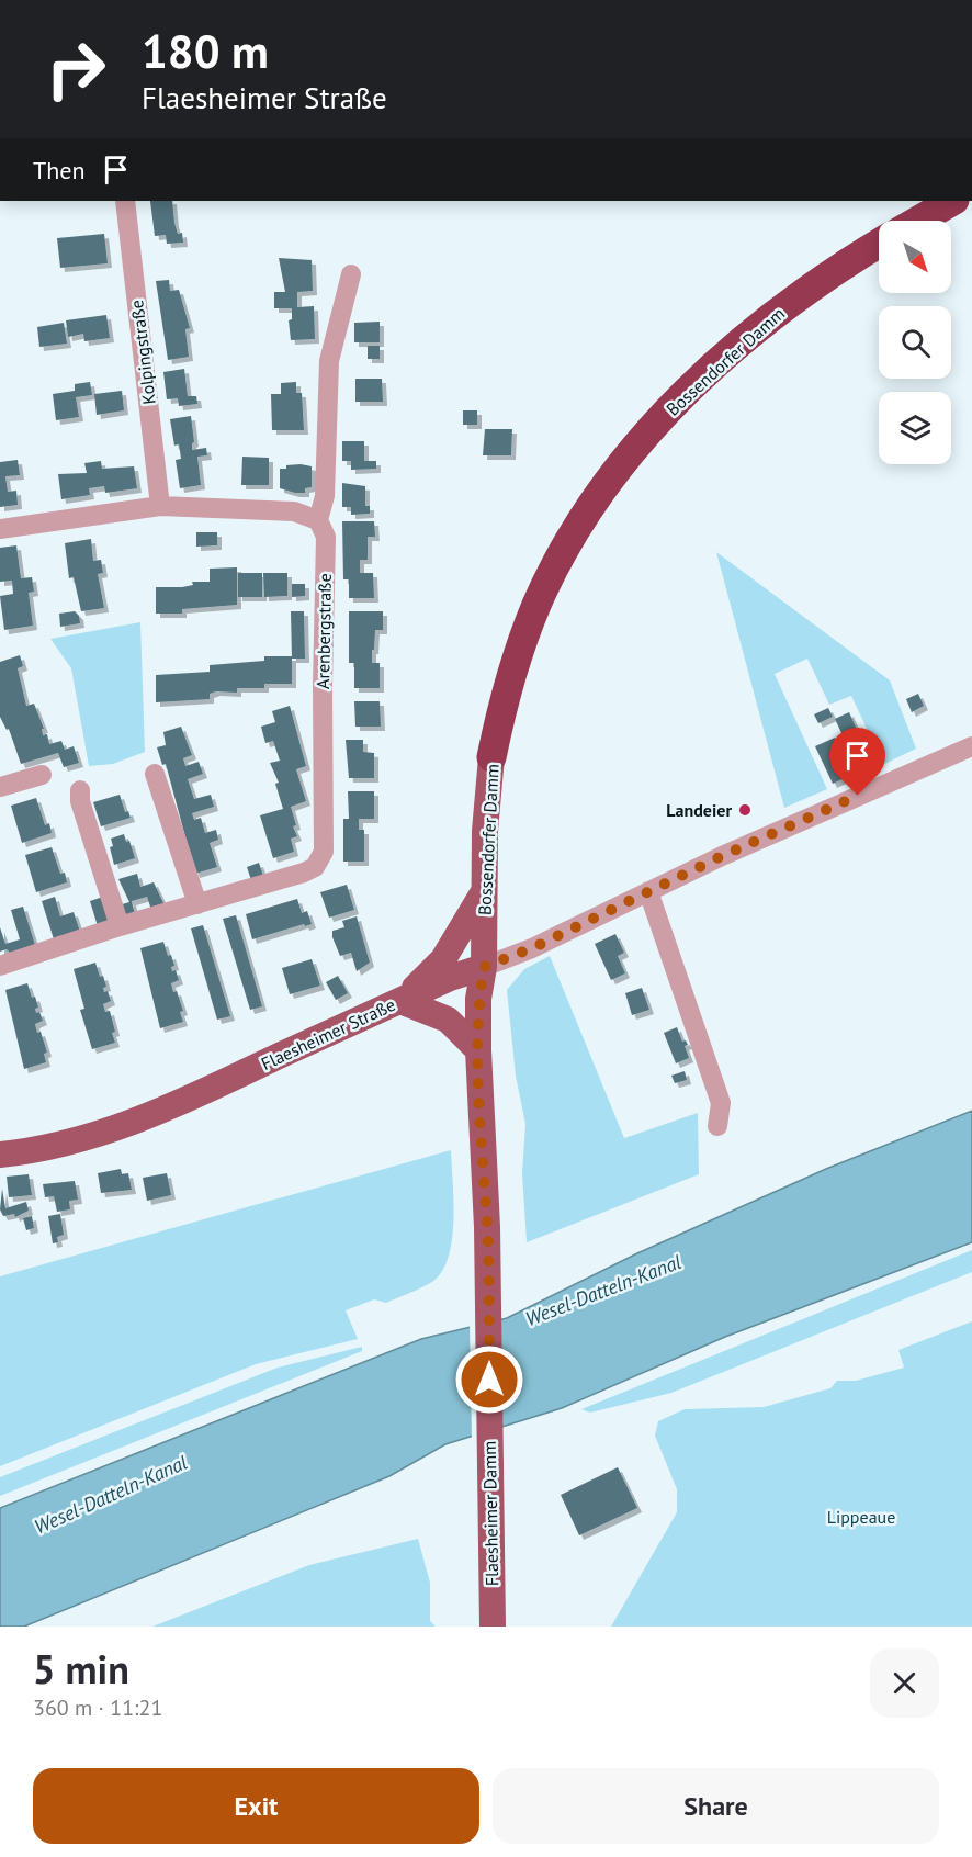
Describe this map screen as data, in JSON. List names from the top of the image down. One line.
{"streets":{"highway":["Bossendorfer Damm"],"main road":["Flaesheimer Straße","Flaesheimer Damm"],"street":["Kolpingstraße","Arenbergstraße"]},"crossings":[["Bossendorfer Damm","Flaesheimer Straße"],["Bossendorfer Damm","Flaesheimer Damm"],["Flaesheimer Straße","Flaesheimer Damm"]],"water":["Wesel-Datteln-Kanal"],"parks":["Lippeaue"],"places":["Landeier"],"north":"bottom right","page":{"turn":["180 m","Flaesheimer Straße"],"then":"Then","heading":["5 min","360 m · 11:21"],"buttons":["Exit","Share"]}}
